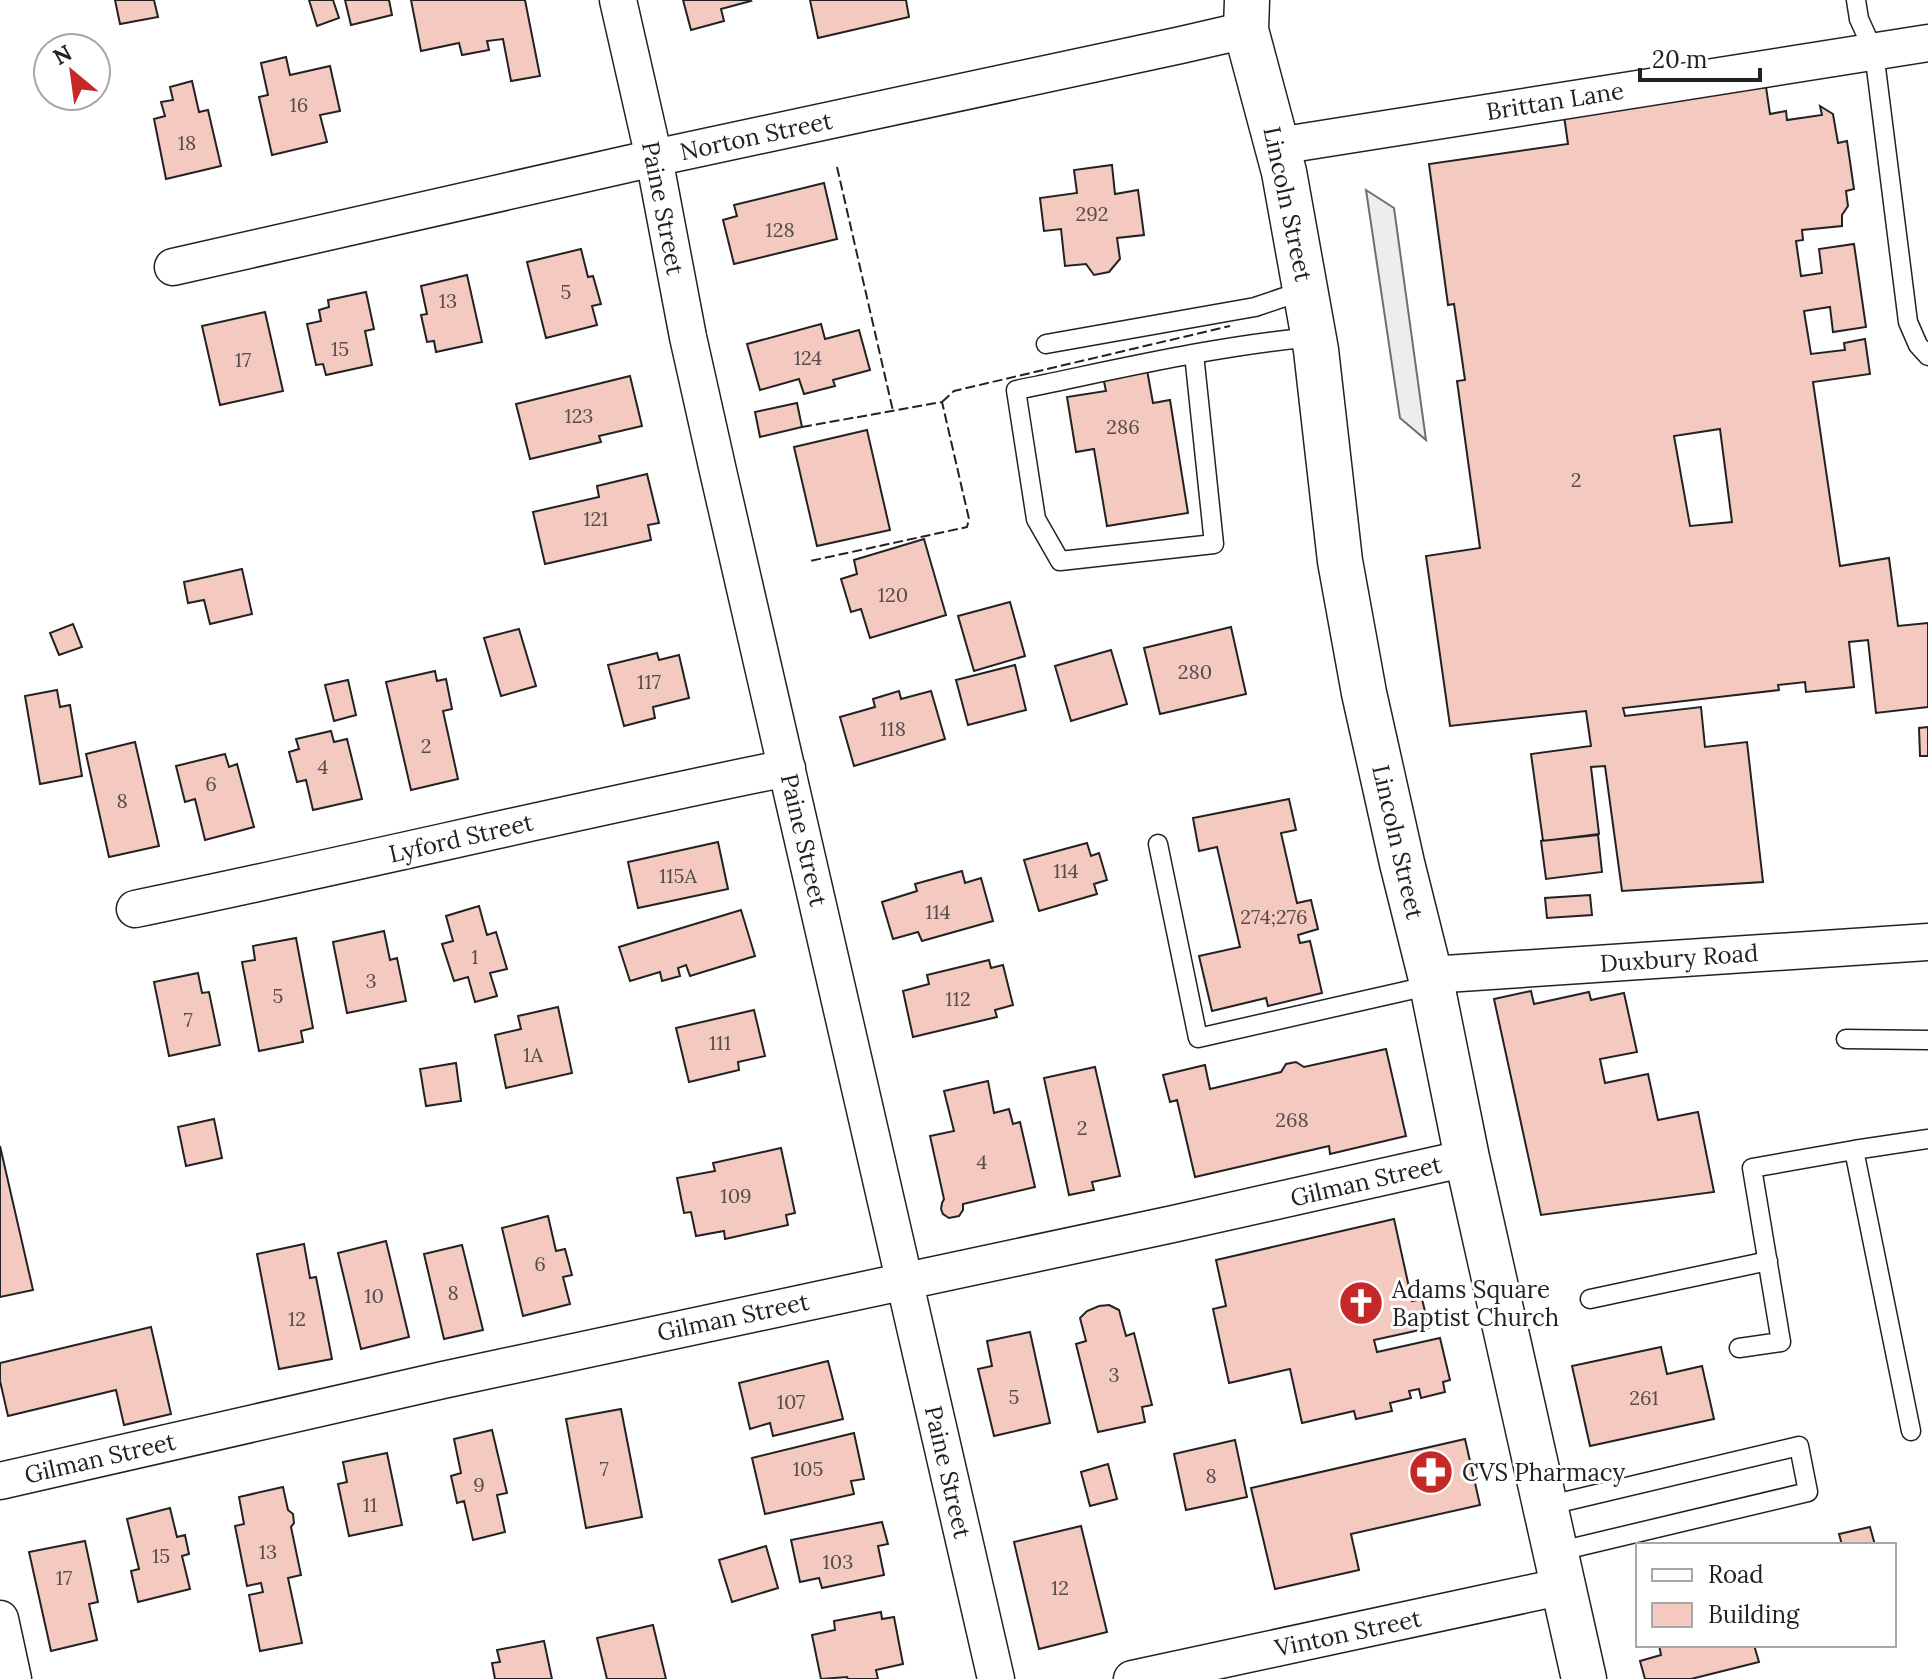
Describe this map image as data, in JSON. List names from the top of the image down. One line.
{"streets":{"main road":["Lincoln Street"],"street":["Brittan Lane","Norton Street","Paine Street","Lyford Street","Duxbury Road","Gilman Street","Vinton Street"]},"crossings":[["Brittan Lane","Lincoln Street"],["Norton Street","Lincoln Street"],["Norton Street","Paine Street"],["Lincoln Street","Duxbury Road"],["Lincoln Street","Gilman Street"],["Lincoln Street","Vinton Street"],["Paine Street","Lyford Street"],["Paine Street","Gilman Street"]],"places":{"church":["Adams Square Baptist Church"],"pharmacy":["CVS Pharmacy"]},"house_numbers":["16","18","292","128","5","13","15","124","17","123","286","2","121","120","280","117","118","2","4","6","8","114","115A","114","274;276","1","3","5","112","7","111","1A","268","2","4","109","6","8","10","12","3","5","261","107","7","105","8","9","11","13","15","103","17","12"],"legend":["Road","Building"],"scale_bar":"20 m","north":"top left"}
